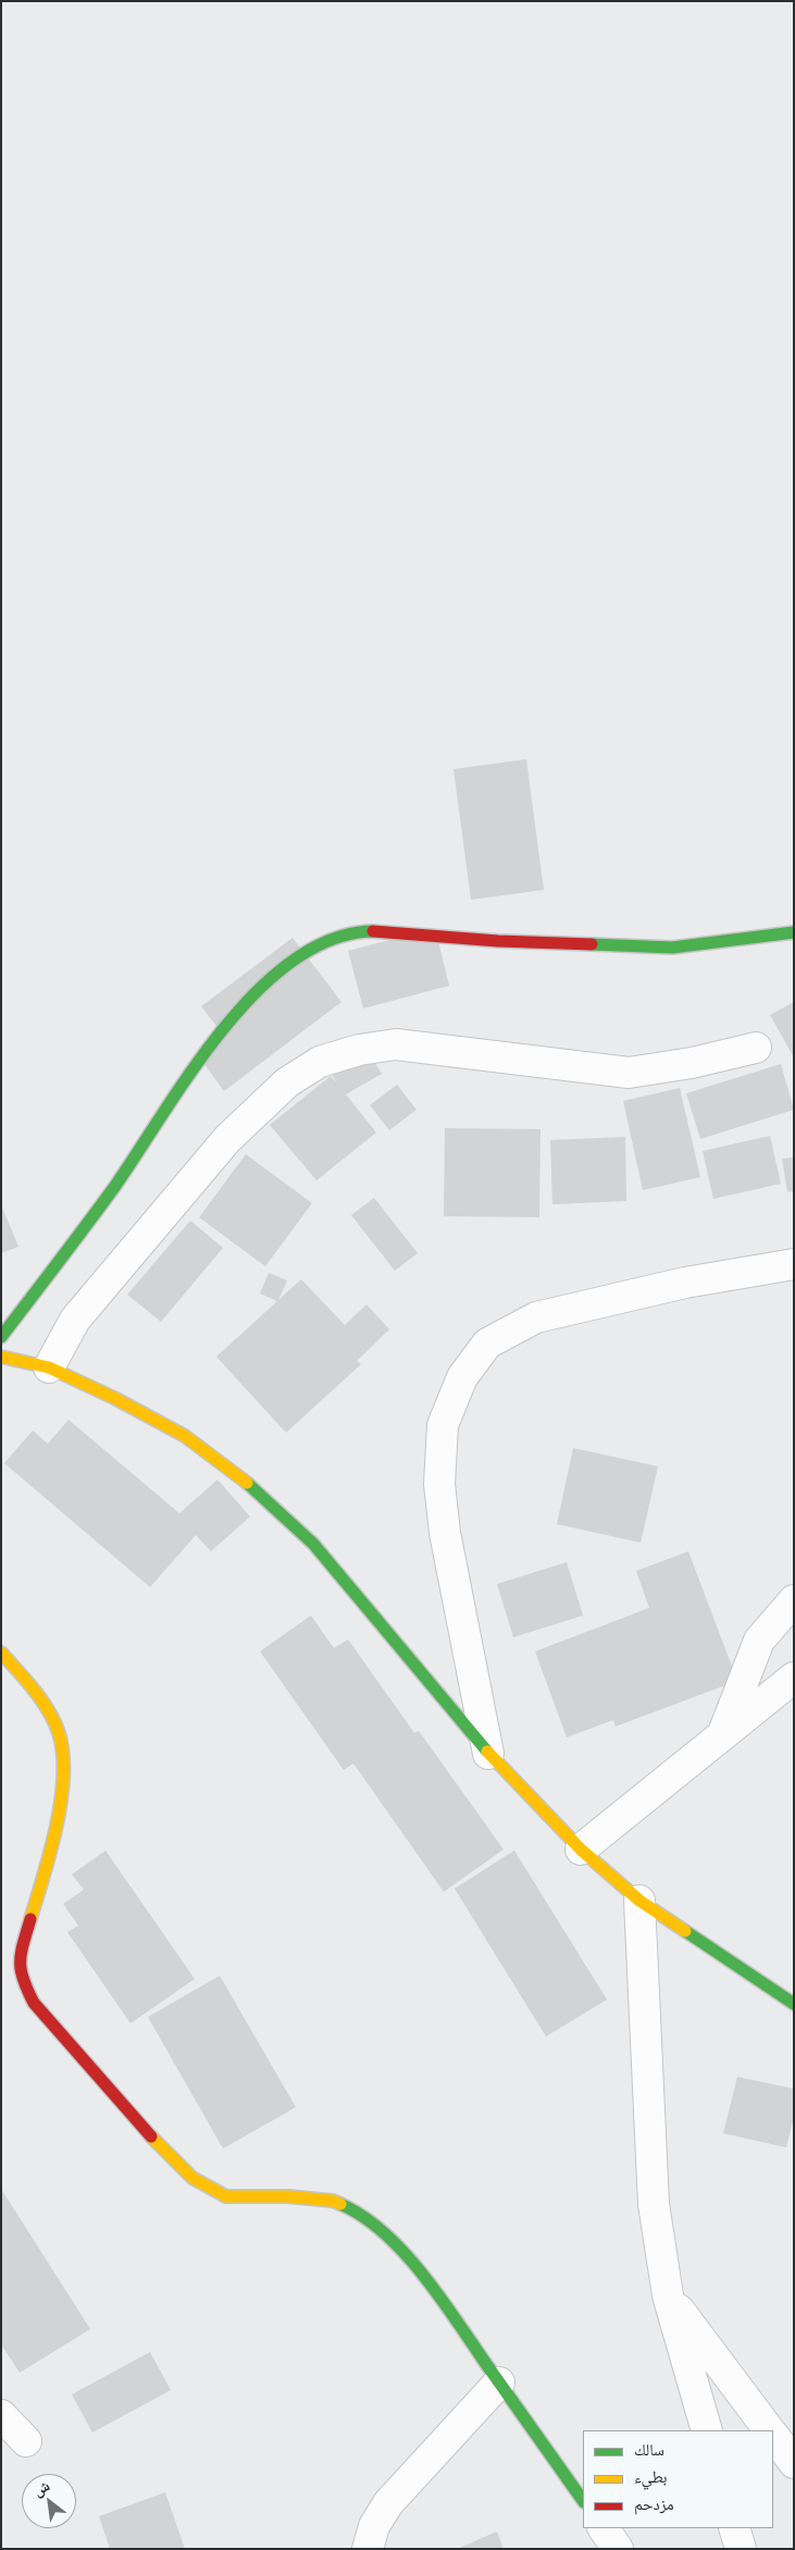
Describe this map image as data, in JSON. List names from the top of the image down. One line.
{"legend":["سالك","بطيء","مزدحم"],"north":"top left"}
